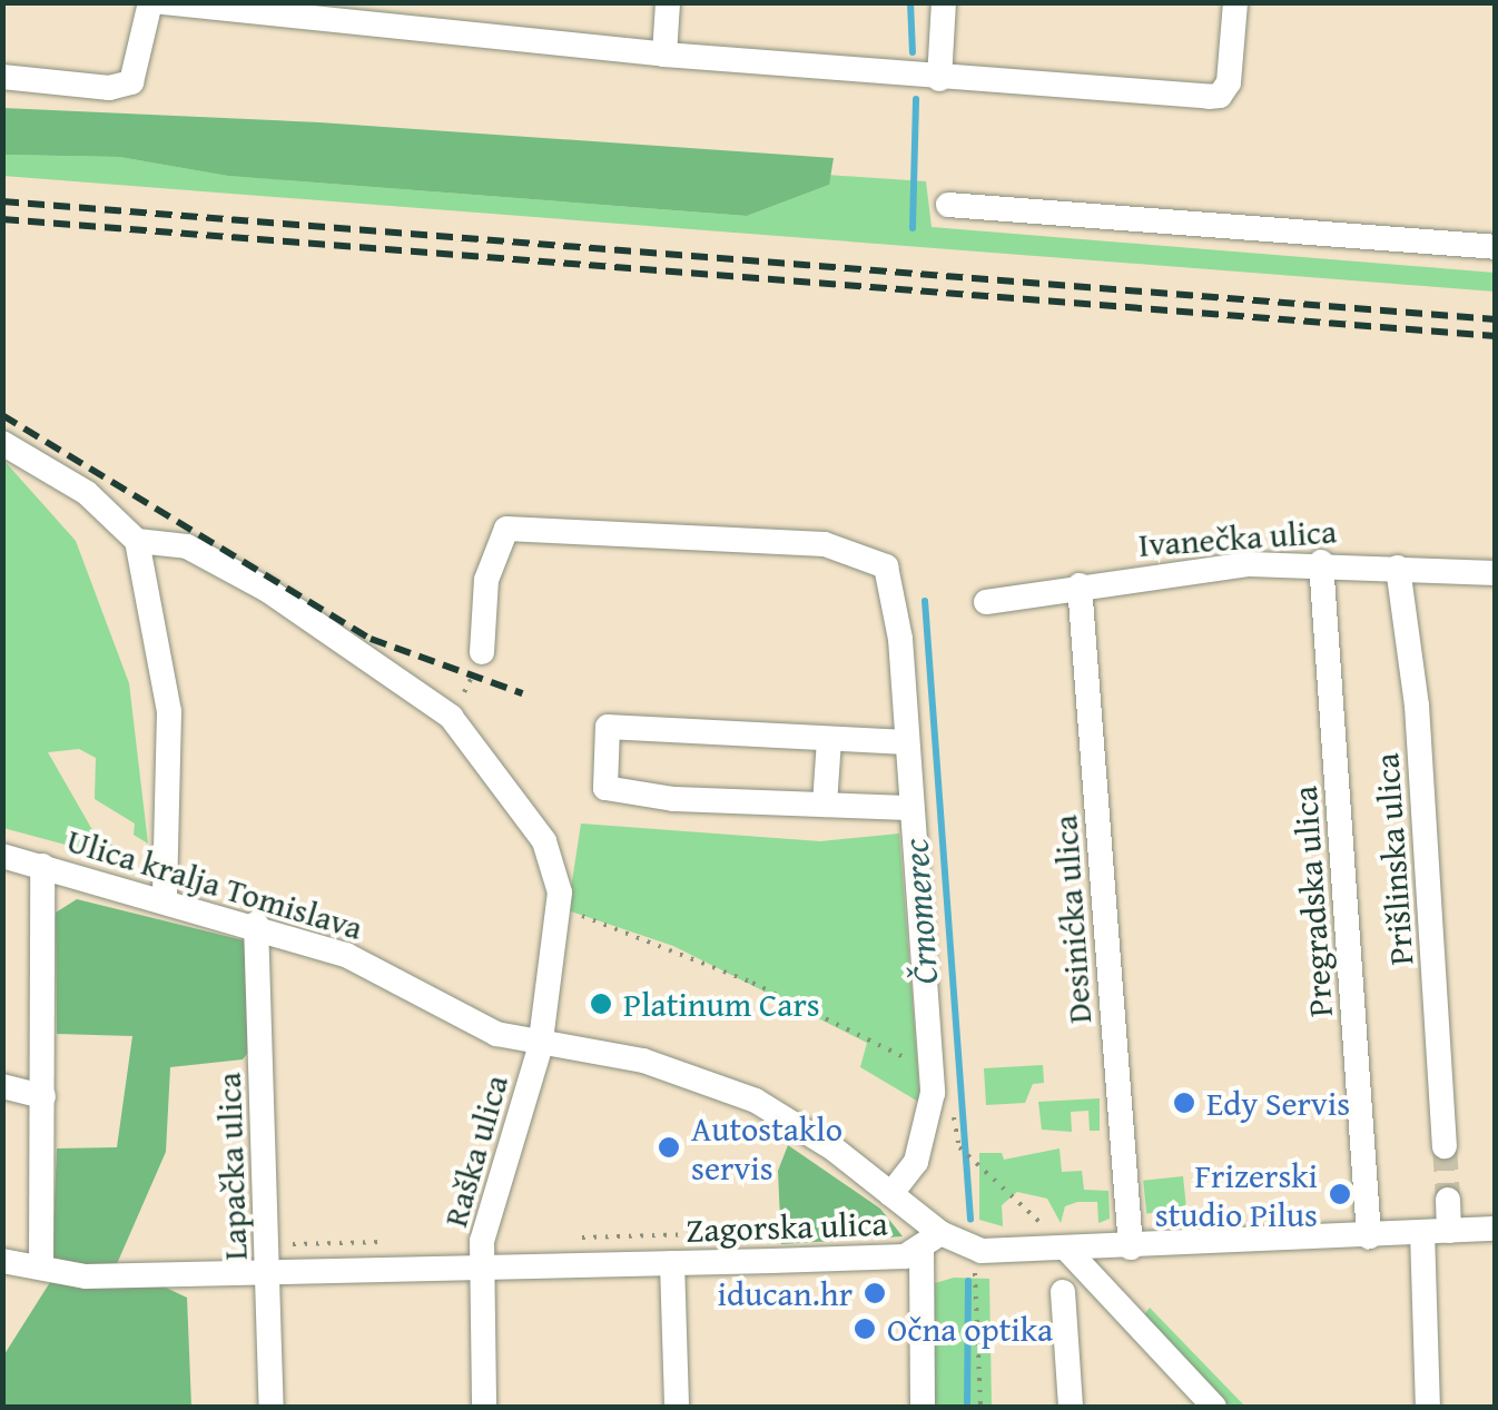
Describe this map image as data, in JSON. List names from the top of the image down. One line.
{"streets":{"street":["Ivanečka ulica","Prišlinska ulica","Ulica kralja Tomislava","Pregradska ulica","Desinićka ulica","Raška ulica","Lapačka ulica","Zagorska ulica"]},"crossings":[["Ivanečka ulica","Prišlinska ulica"],["Ivanečka ulica","Pregradska ulica"],["Ivanečka ulica","Desinićka ulica"],["Ulica kralja Tomislava","Raška ulica"],["Ulica kralja Tomislava","Lapačka ulica"],["Ulica kralja Tomislava","Zagorska ulica"],["Pregradska ulica","Zagorska ulica"],["Desinićka ulica","Zagorska ulica"],["Raška ulica","Zagorska ulica"],["Lapačka ulica","Zagorska ulica"]],"water":["Črnomerec"],"places":["Platinum Cars","Edy Servis","Autostaklo servis","Frizerski studio Pilus","iducan.hr","Očna optika"]}
